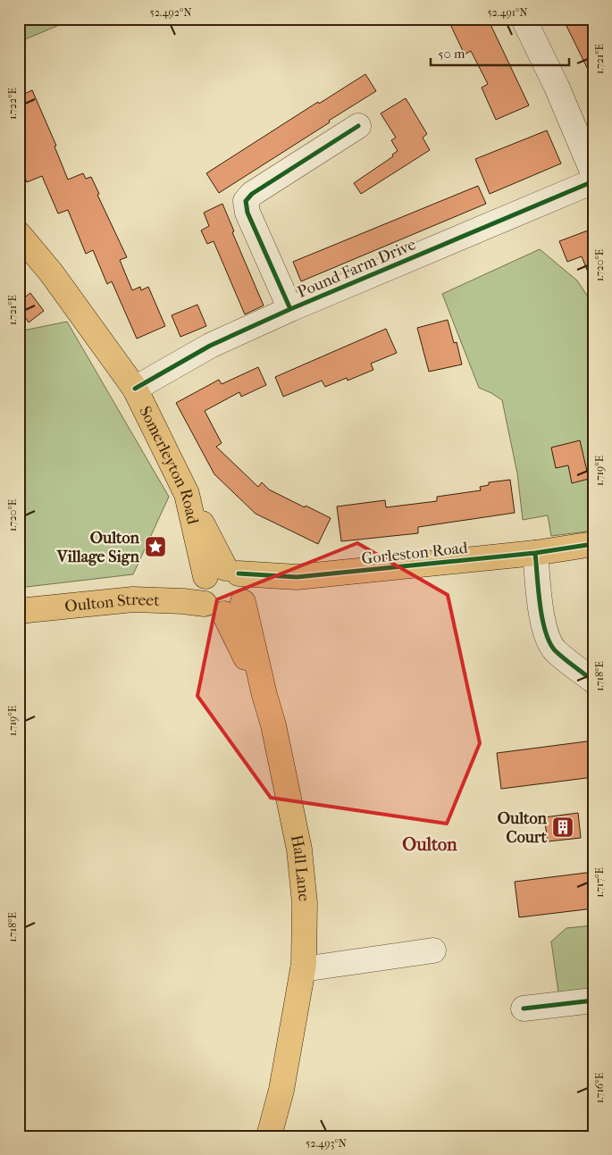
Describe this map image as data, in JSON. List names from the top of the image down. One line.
{"streets":{"main road":["Somerleyton Road","Gorleston Road","Oulton Street","Hall Lane"],"street":["Pound Farm Drive"]},"crossings":[["Pound Farm Drive","Somerleyton Road"],["Somerleyton Road","Gorleston Road"],["Somerleyton Road","Oulton Street"],["Somerleyton Road","Hall Lane"],["Gorleston Road","Oulton Street"],["Gorleston Road","Hall Lane"],["Oulton Street","Hall Lane"]],"districts":["Oulton"],"places":{"place":["Oulton Village Sign"],"building":["Oulton Court"]},"scale_bar":"50 m","coordinates":["52.492°N","52.491°N","1.721°E","1.722°E","1.720°E","1.719°E","1.718°E","1.717°E","1.716°E","52.493°N"]}
